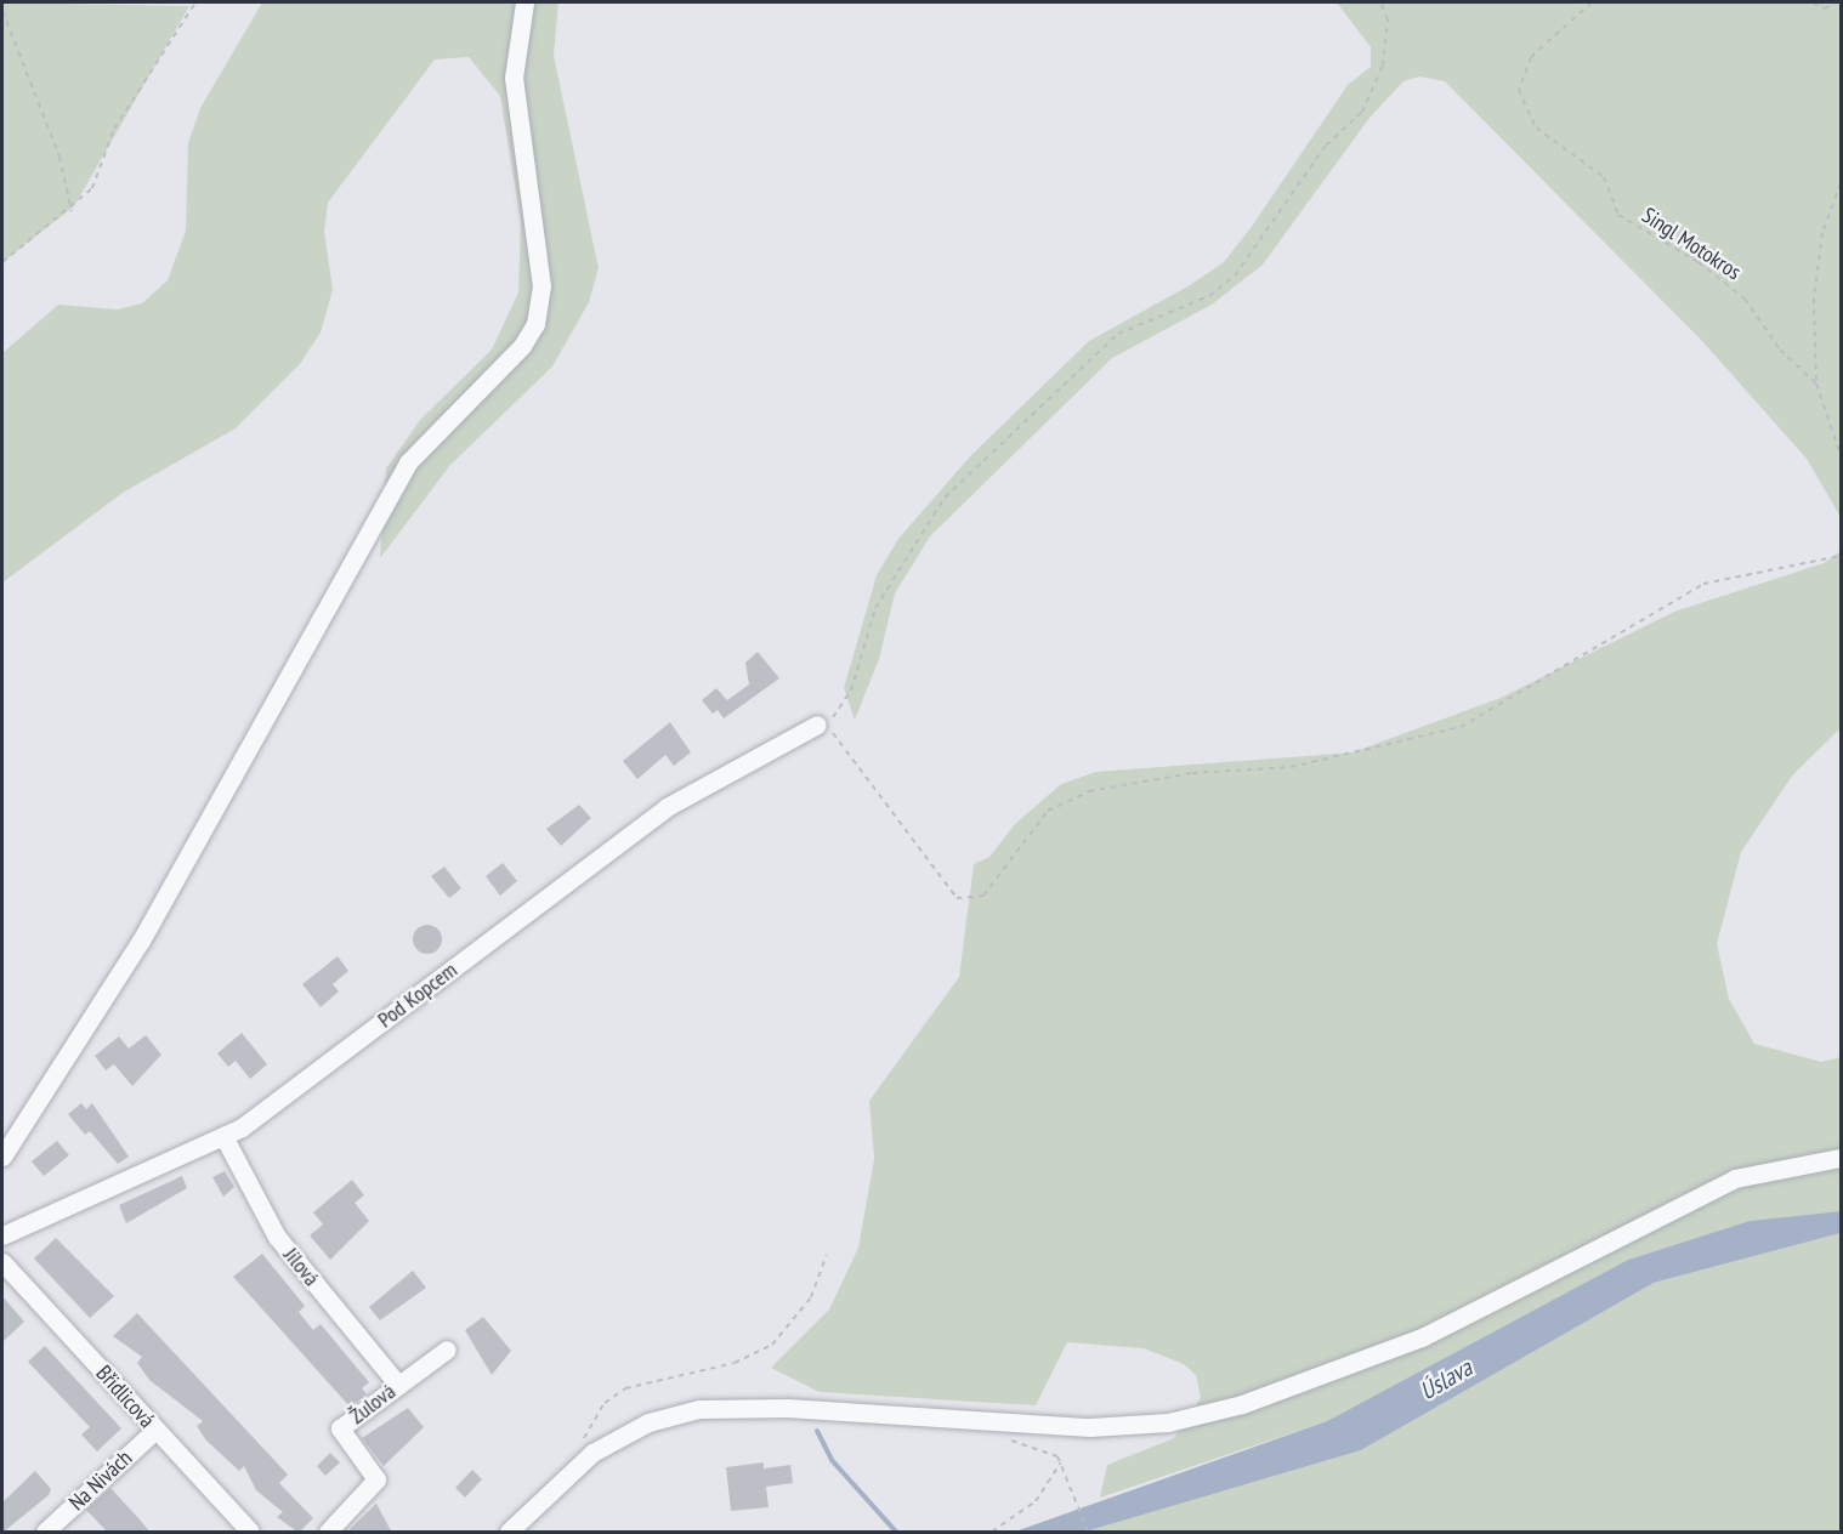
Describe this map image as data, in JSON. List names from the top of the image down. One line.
{"streets":{"street":["Pod Kopcem","Jílová","Břidlicová","Žulová","Na Nivách"],"path":["Singl Motokros"]},"crossings":[["Pod Kopcem","Jílová"],["Jílová","Žulová"],["Břidlicová","Na Nivách"]],"water":["Úslava"]}
